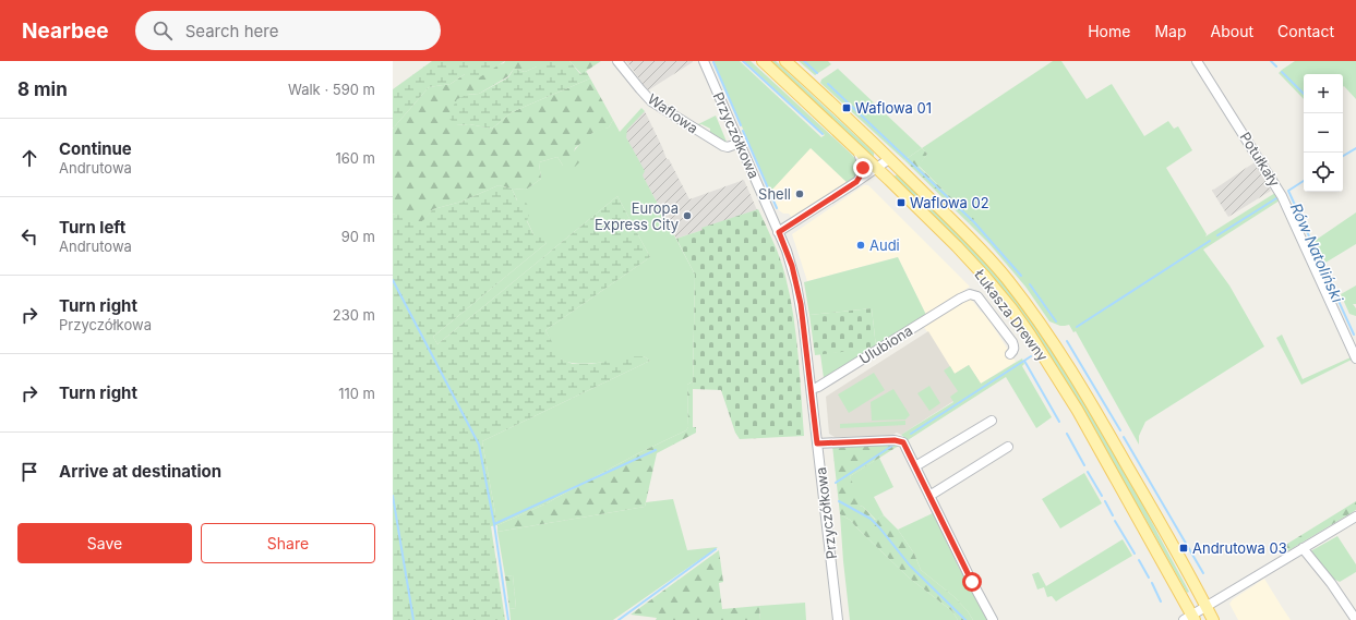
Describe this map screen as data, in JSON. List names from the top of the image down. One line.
{"streets":{"main road":["Łukasza Drewny"],"street":["Waflowa","Przyczółkowa","Potułkały","Ulubiona"]},"crossings":[["Waflowa","Przyczółkowa"],["Przyczółkowa","Ulubiona"]],"water":["Rów Natoliński"],"places":{"transit":["Waflowa 01","Waflowa 02","Andrutowa 03"],"other":["Shell","Europa Express City","Audi"]},"page":{"header":"Nearbee","search":"Search here","nav":["Home","Map","About","Contact"],"heading":["8 min","Walk · 590 m"],"map_buttons":["+","−"],"list":[["Continue","Andrutowa","160 m"],["Turn left","Andrutowa","90 m"],["Turn right","Przyczółkowa","230 m"],["Turn right","110 m"],"Arrive at destination"],"buttons":["Save","Share"]}}
